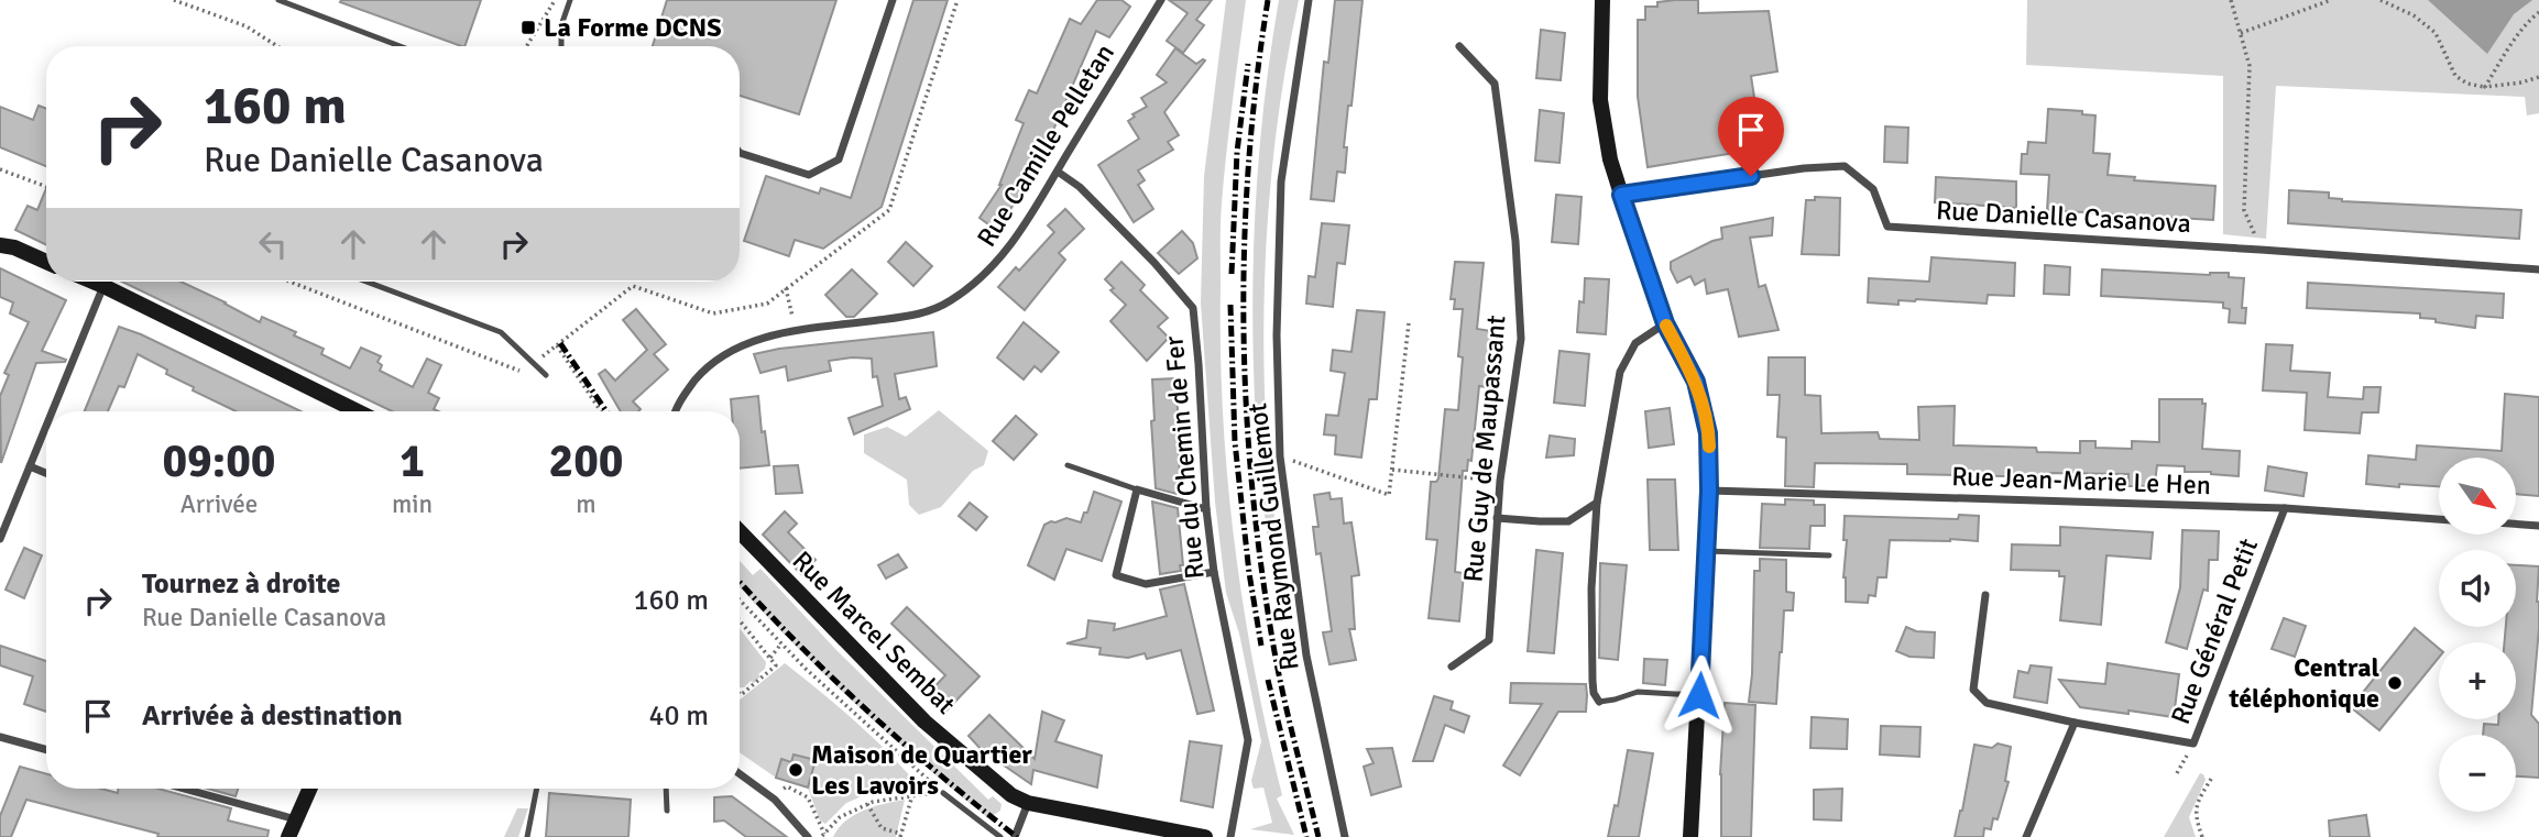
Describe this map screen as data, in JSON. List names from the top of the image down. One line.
{"streets":{"street":["Rue Camille Pelletan","Rue Danielle Casanova","Rue Guy de Maupassant","Rue du Chemin de Fer","Rue Jean-Marie Le Hen","Rue Raymond Guillemot","Rue Général Petit","Rue Marcel Sembat"]},"crossings":[["Rue Camille Pelletan","Rue du Chemin de Fer"],["Rue Jean-Marie Le Hen","Rue Général Petit"]],"places":{"transit":["La Forme DCNS"],"other":["Central téléphonique","Maison de Quartier Les Lavoirs"]},"north":"bottom right","page":{"turn":["160 m","Rue Danielle Casanova"],"eta":["09:00","Arrivée","1","min","200","m"],"map_buttons":["+","−"],"list":[{"name":"Tournez à droite","note":"Rue Danielle Casanova","value":"160 m"},{"name":"Arrivée à destination","value":"40 m"}]}}
